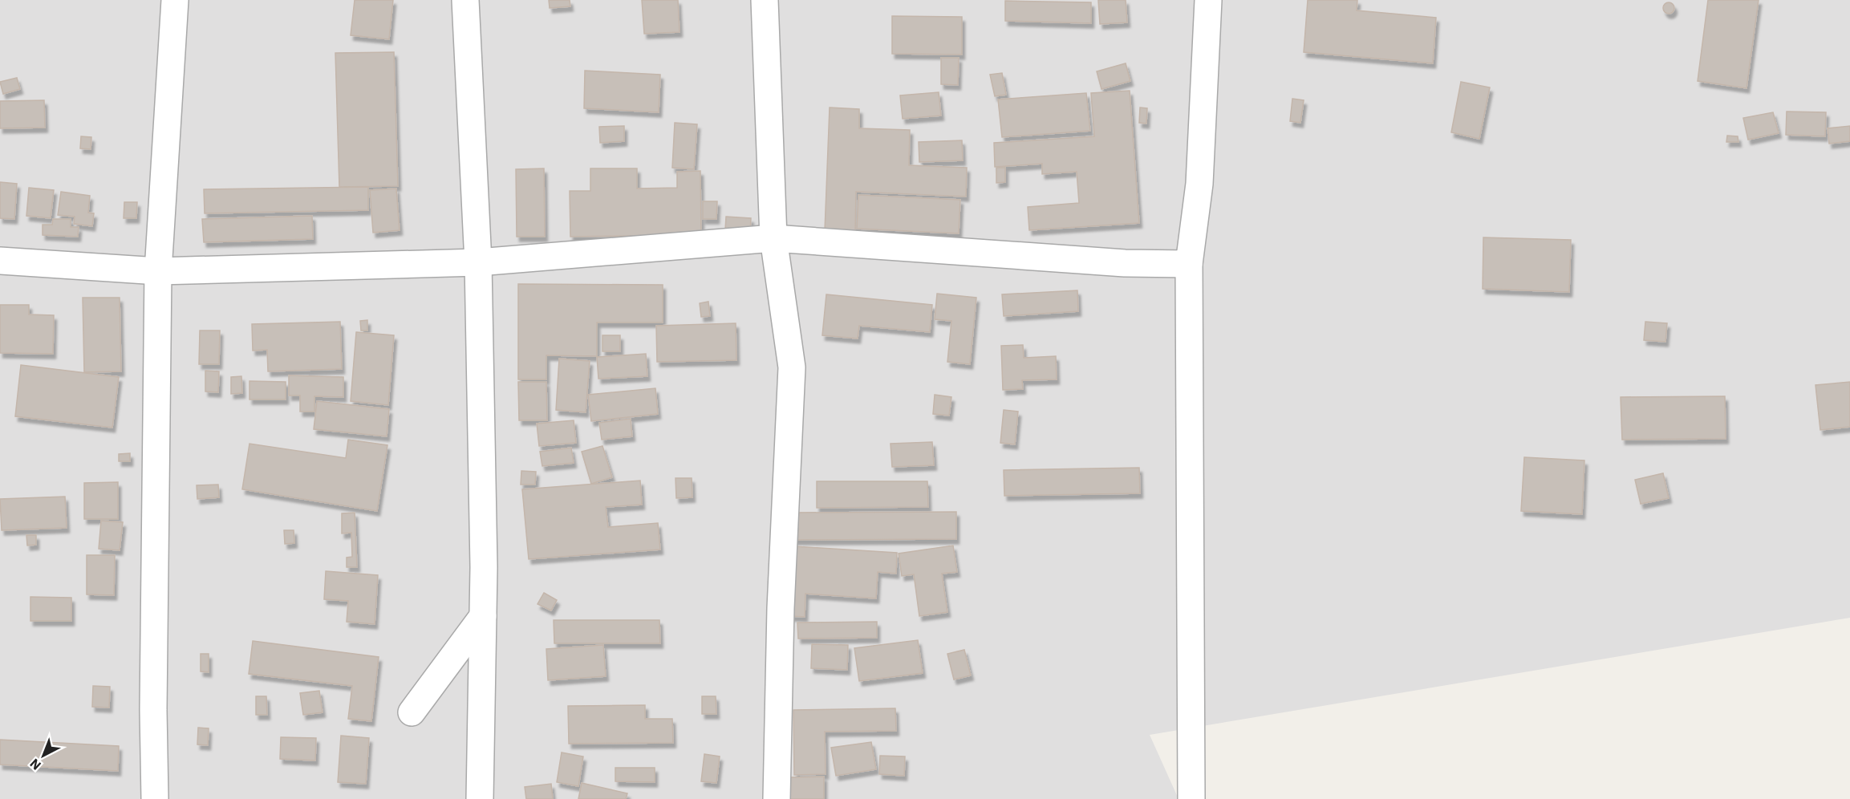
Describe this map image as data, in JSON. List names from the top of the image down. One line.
{"north":"bottom left"}
